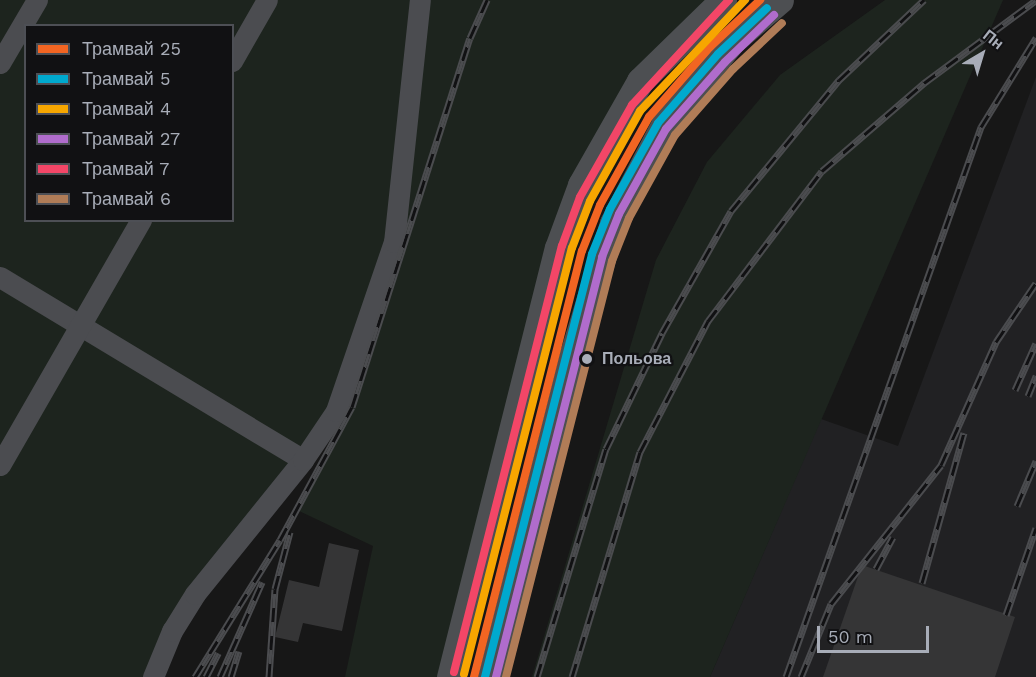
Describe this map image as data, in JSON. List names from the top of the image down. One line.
{"places":["Польова"],"lines":["tram line 25","tram line 4","tram line 7","tram line 5","tram line 27","tram line 6"],"legend":["Трамвай 25","Трамвай 5","Трамвай 4","Трамвай 27","Трамвай 7","Трамвай 6"],"scale_bar":"50 m","north":"top right"}
